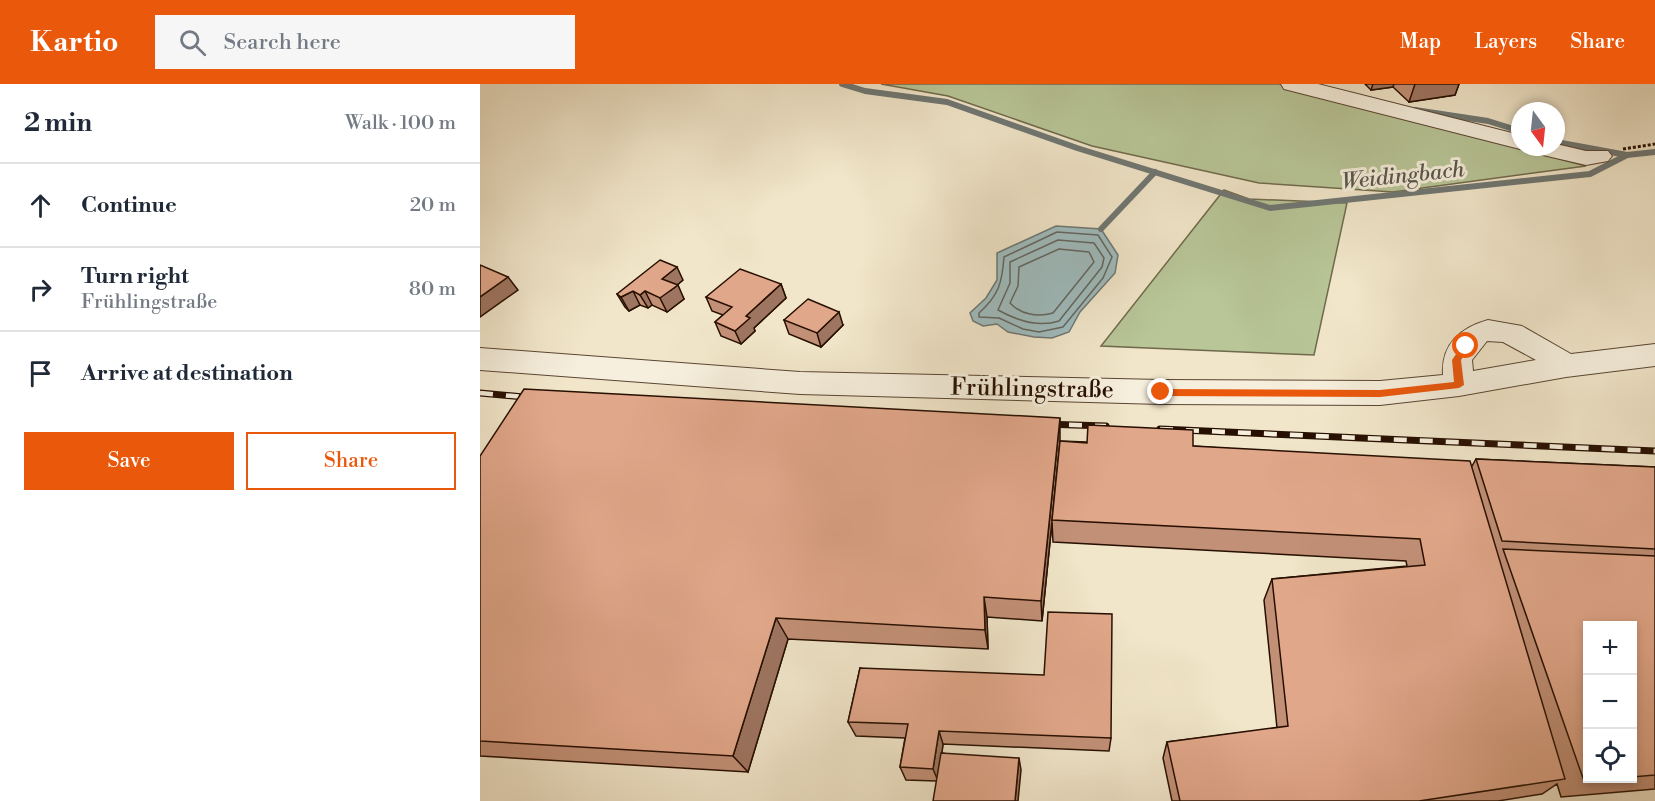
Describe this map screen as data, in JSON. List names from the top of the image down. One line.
{"streets":{"street":["Frühlingstraße"]},"water":["Weidingbach"],"north":"bottom","page":{"header":"Kartio","search":"Search here","nav":["Map","Layers","Share"],"heading":["2 min","Walk · 100 m"],"list":[["Continue","20 m"],["Turn right","Frühlingstraße","80 m"],"Arrive at destination"],"buttons":["Save","Share"],"map_buttons":["+","−"]}}
